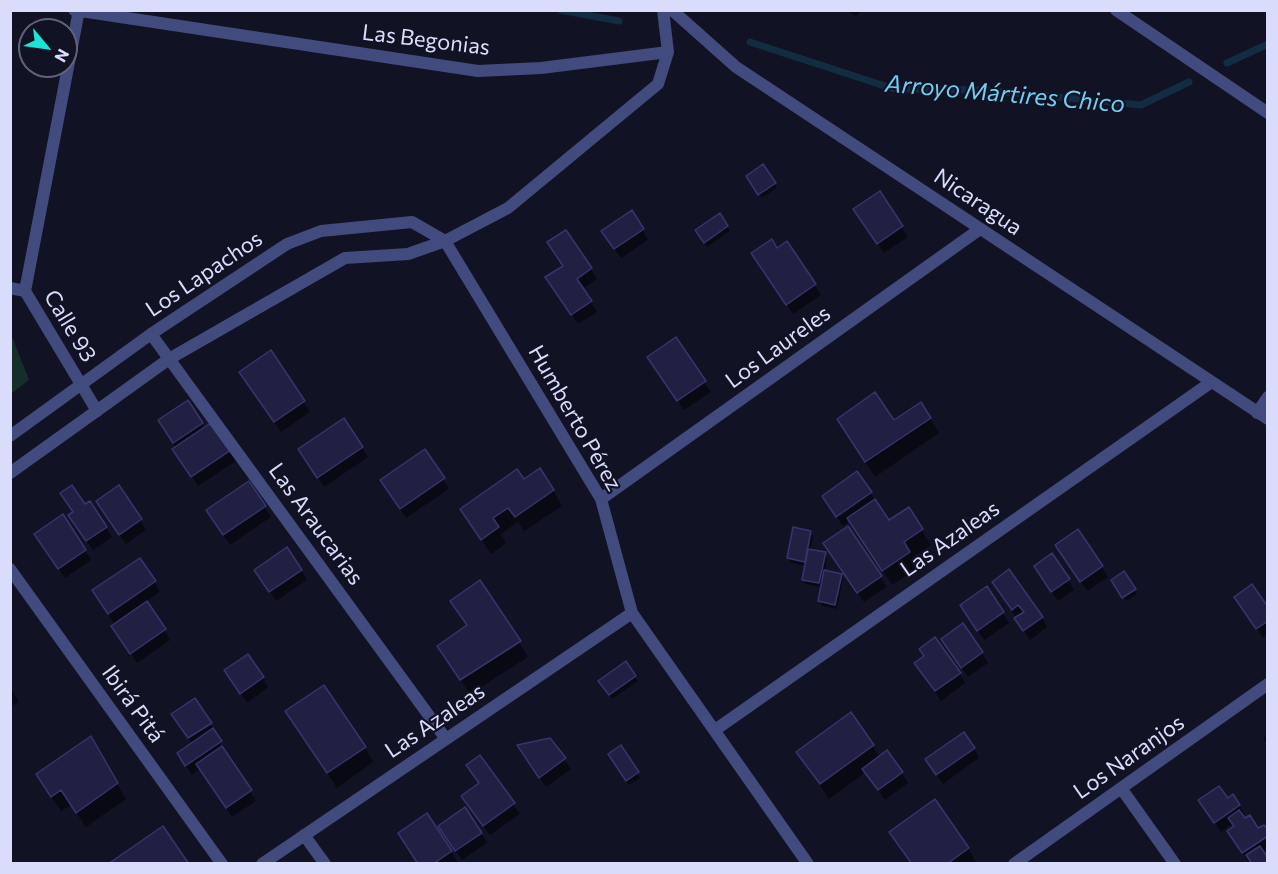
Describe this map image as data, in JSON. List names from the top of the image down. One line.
{"streets":{"street":["Las Begonias","Nicaragua","Los Lapachos","Calle 93","Los Laureles","Humberto Pérez","Las Araucarias","Las Azaleas","Ibirá Pitá","Los Naranjos"]},"crossings":[["Las Begonias","Calle 93"],["Nicaragua","Los Laureles"],["Nicaragua","Las Azaleas"],["Los Lapachos","Calle 93"],["Los Lapachos","Humberto Pérez"],["Los Lapachos","Las Araucarias"],["Los Laureles","Humberto Pérez"],["Humberto Pérez","Las Azaleas"],["Las Araucarias","Las Azaleas"]],"water":["Arroyo Mártires Chico"],"north":"bottom right"}
